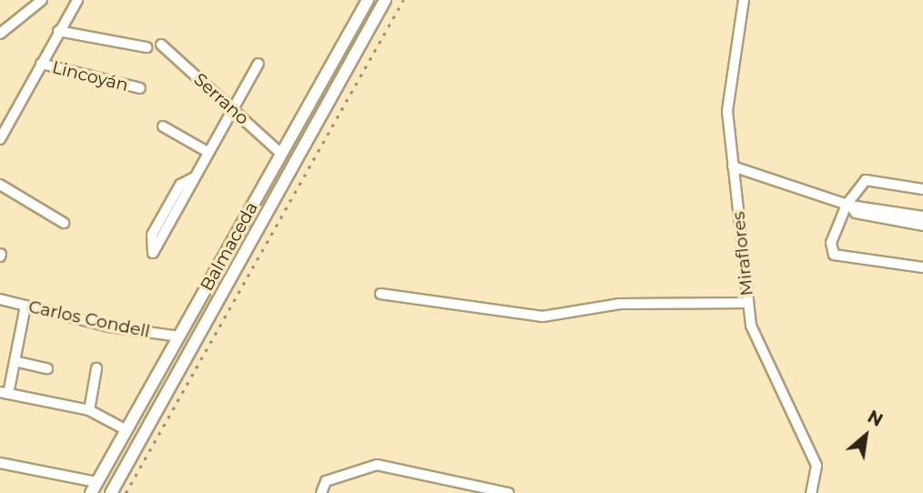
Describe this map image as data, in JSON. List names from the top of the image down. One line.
{"streets":{"main road":["Balmaceda"],"street":["Lincoyán","Serrano","Miraflores","Carlos Condell"]},"crossings":[["Serrano","Balmaceda"],["Balmaceda","Carlos Condell"]],"north":"top right"}
